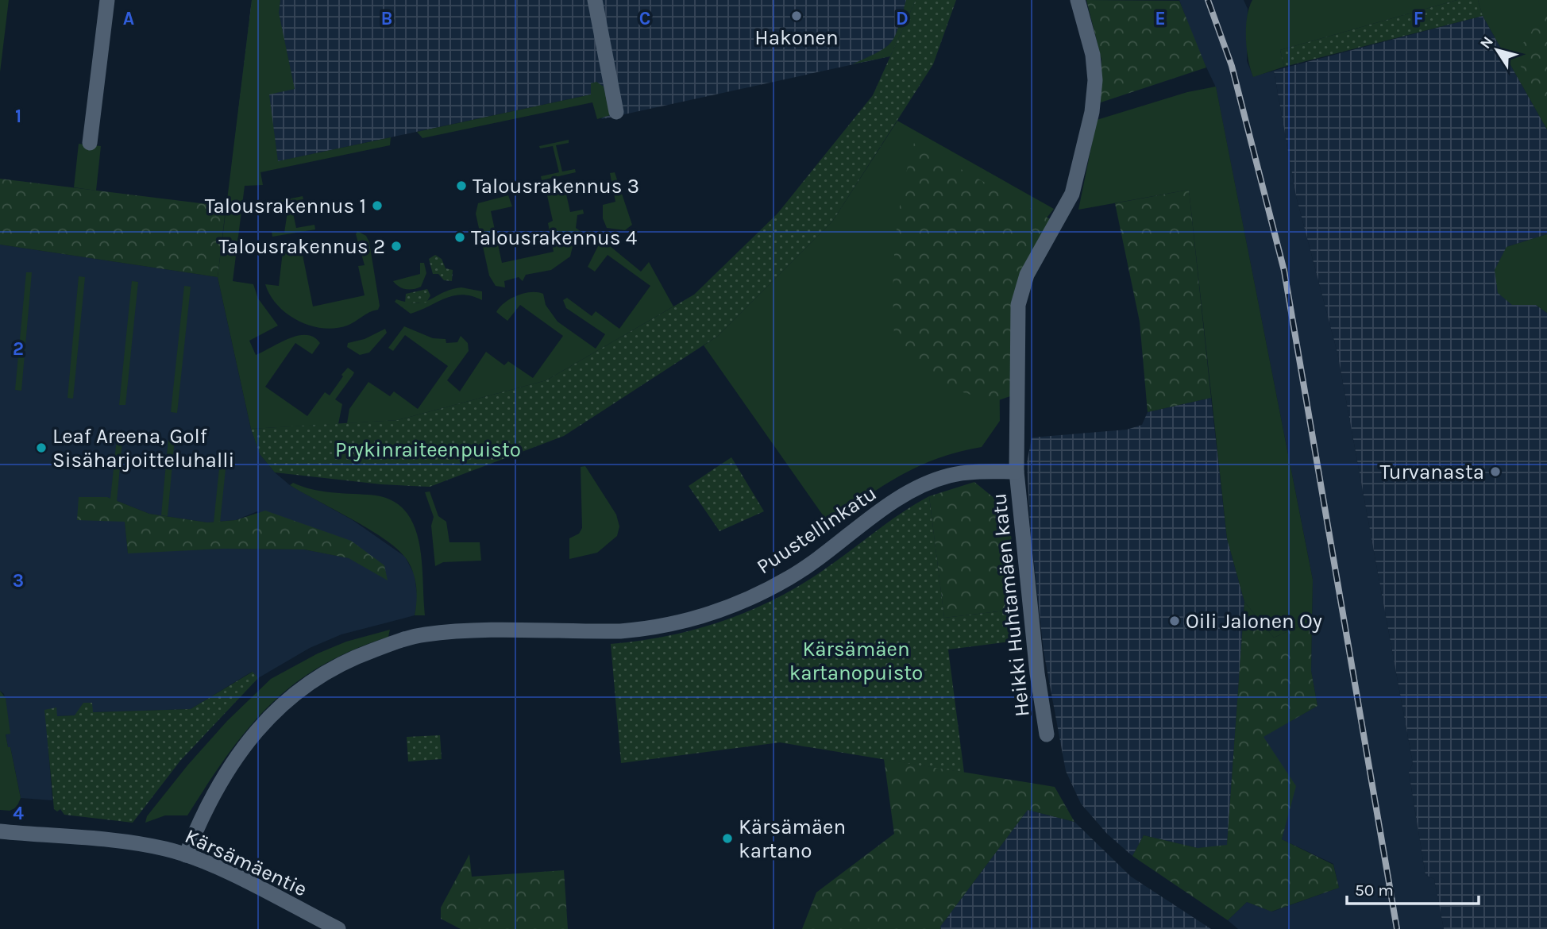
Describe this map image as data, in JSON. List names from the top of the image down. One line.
{"streets":{"street":["Puustellinkatu","Heikki Huhtamäen katu","Kärsämäentie"]},"crossings":[["Puustellinkatu","Heikki Huhtamäen katu"],["Puustellinkatu","Kärsämäentie"]],"parks":["Prykinraiteenpuisto","Kärsämäen kartanopuisto"],"places":["Hakonen","Talousrakennus 3","Talousrakennus 1","Talousrakennus 4","Talousrakennus 2","Leaf Areena, Golf Sisäharjoitteluhalli","Turvanasta","Oili Jalonen Oy","Kärsämäen kartano"],"scale_bar":"50 m","north":"top left","grid":{"columns":["A","B","C","D","E","F"],"rows":["1","2","3","4"]}}
